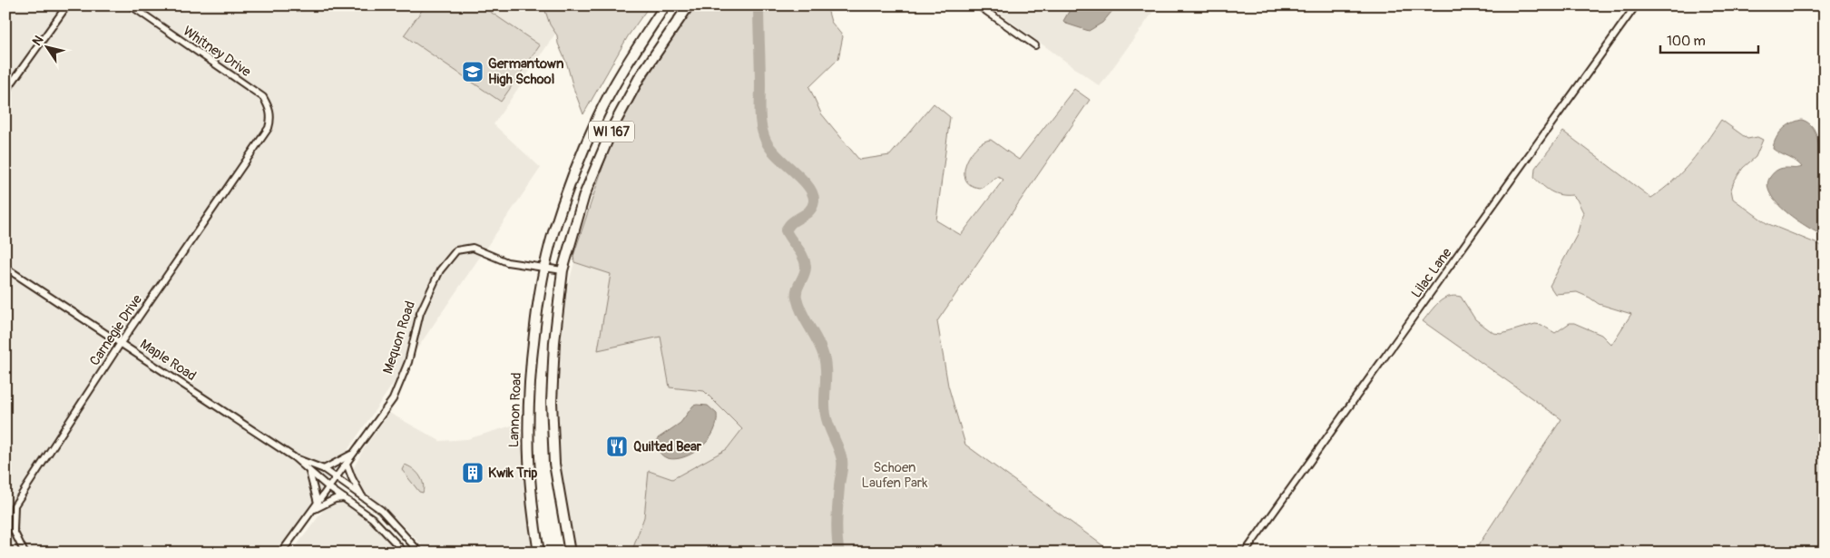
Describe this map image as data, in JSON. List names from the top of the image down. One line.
{"streets":{"main road":["WI 167","Lannon Road"],"street":["Whitney Drive","Lilac Lane","Carnegie Drive","Mequon Road","Maple Road"]},"crossings":[["Whitney Drive","Carnegie Drive"],["WI 167","Mequon Road"],["WI 167","Lannon Road"],["Carnegie Drive","Maple Road"],["Mequon Road","Maple Road"],["Mequon Road","Lannon Road"]],"parks":["Schoen Laufen Park"],"places":{"school or university":["Germantown High School"],"restaurant":["Quilted Bear"],"building":["Kwik Trip"]},"scale_bar":"100 m","north":"top left"}
